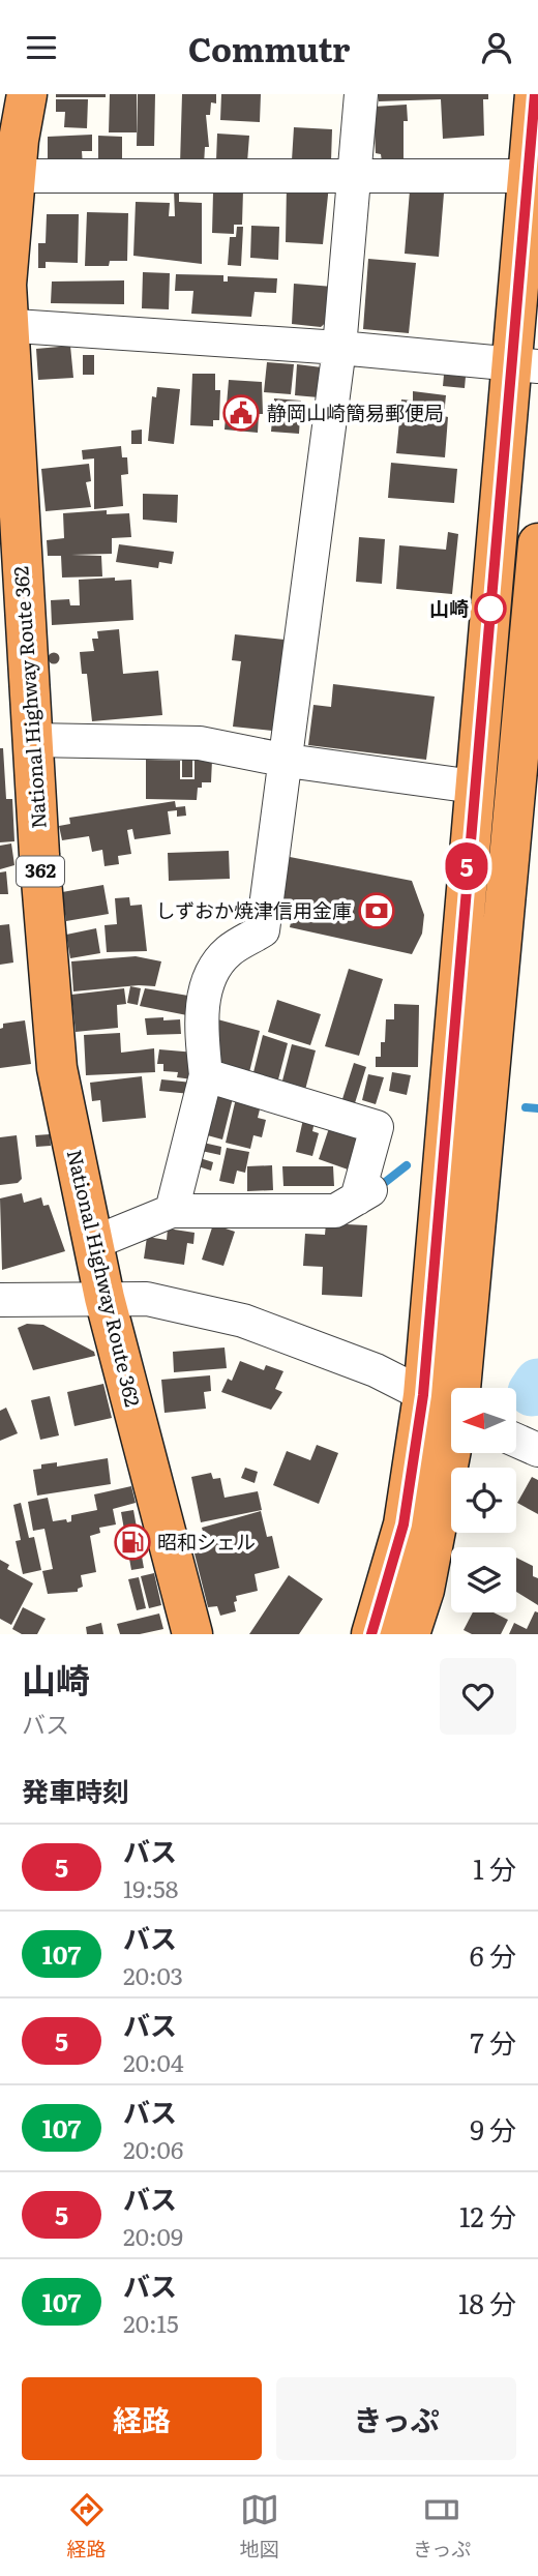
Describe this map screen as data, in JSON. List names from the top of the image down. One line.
{"streets":{"highway":["National Highway Route 362","362"]},"places":{"public building":["静岡山崎簡易郵便局"],"other":["山崎"],"bank":["しずおか焼津信用金庫"],"fuel station":["昭和シェル"]},"lines":["bus line 5"],"north":"left","page":{"header":"Commutr","on_map":"5","heading":[["山崎","バス"],"発車時刻"],"list":[{"mark":"5","name":"バス","note":"19:58","value":"1 分"},{"mark":"107","name":"バス","note":"20:03","value":"6 分"},{"mark":"5","name":"バス","note":"20:04","value":"7 分"},{"mark":"107","name":"バス","note":"20:06","value":"9 分"},{"mark":"5","name":"バス","note":"20:09","value":"12 分"},{"mark":"107","name":"バス","note":"20:15","value":"18 分"}],"buttons":["経路","きっぷ"],"tabs":["経路","地図","きっぷ"]}}
